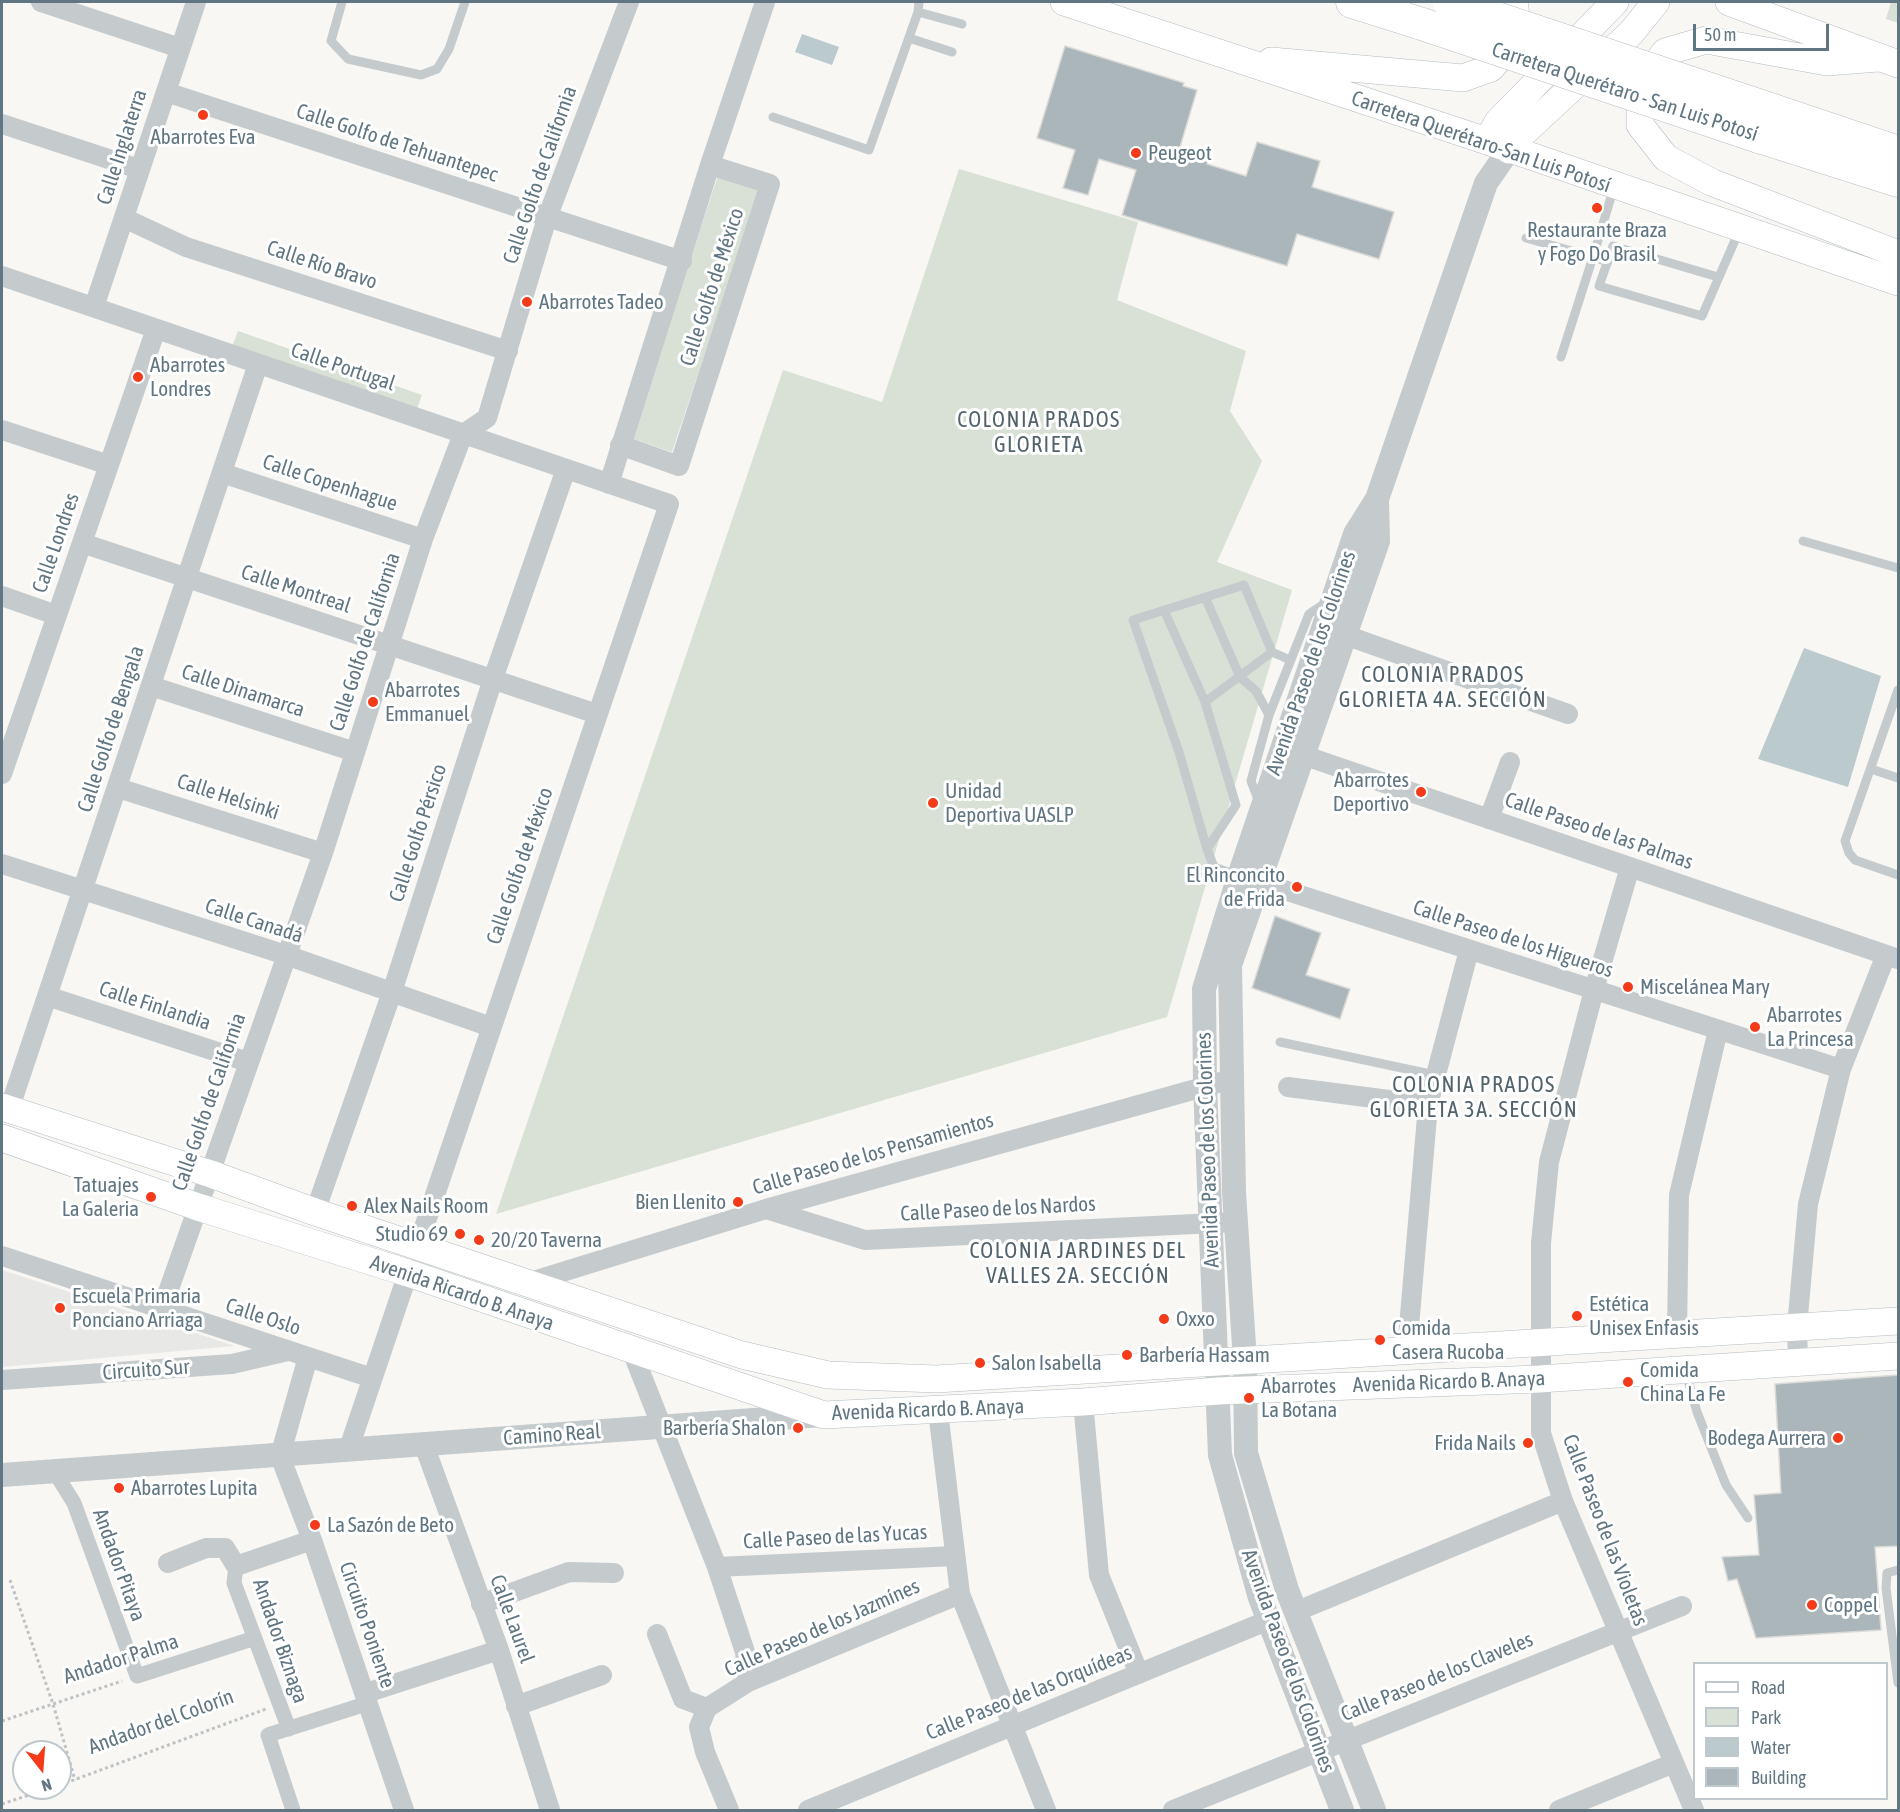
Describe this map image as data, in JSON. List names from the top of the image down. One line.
{"streets":{"highway":["Carretera Querétaro - San Luis Potosí"],"main road":["Carretera Querétaro-San Luis Potosí","Avenida Ricardo B. Anaya"],"street":["Calle Golfo de Tehuantepec","Calle Inglaterra","Calle Golfo de California","Calle Río Bravo","Calle Golfo de México","Calle Portugal","Calle Copenhague","Calle Londres","Calle Montreal","Avenida Paseo de los Colorines","Calle Dinamarca","Calle Golfo de Bengala","Calle Helsinki","Calle Paseo de las Palmas","Calle Golfo Pérsico","Calle Canadá","Calle Paseo de los Higueros","Calle Finlandia","Calle Paseo de los Pensamientos","Calle Paseo de los Nardos","Calle Oslo","Circuito Sur","Camino Real","Calle Paseo de las Violetas","Calle Paseo de las Yucas","Andador Pitaya","Calle Laurel","Circuito Poniente","Calle Paseo de los Jazmínes","Andador Biznaga","Andador Palma","Calle Paseo de los Claveles","Calle Paseo de las Orquídeas"],"path":["Andador del Colorín"]},"crossings":[["Carretera Querétaro-San Luis Potosí","Avenida Paseo de los Colorines"],["Calle Golfo de Tehuantepec","Calle Inglaterra"],["Calle Golfo de Tehuantepec","Calle Golfo de California"],["Calle Golfo de Tehuantepec","Calle Golfo de México"],["Calle Inglaterra","Calle Río Bravo"],["Calle Inglaterra","Calle Portugal"],["Calle Golfo de California","Calle Río Bravo"],["Calle Golfo de California","Calle Portugal"],["Calle Golfo de California","Calle Copenhague"],["Calle Golfo de California","Calle Montreal"],["Calle Golfo de California","Calle Dinamarca"],["Calle Golfo de California","Calle Helsinki"],["Calle Golfo de California","Calle Canadá"],["Calle Golfo de California","Calle Finlandia"],["Calle Golfo de California","Avenida Ricardo B. Anaya"],["Calle Golfo de California","Calle Oslo"],["Calle Golfo de México","Calle Portugal"],["Calle Golfo de México","Calle Montreal"],["Calle Golfo de México","Calle Canadá"],["Calle Golfo de México","Avenida Ricardo B. Anaya"],["Calle Portugal","Calle Londres"],["Calle Portugal","Calle Golfo de Bengala"],["Calle Portugal","Calle Golfo Pérsico"],["Calle Copenhague","Calle Golfo de Bengala"],["Calle Londres","Calle Montreal"],["Calle Montreal","Calle Golfo de Bengala"],["Calle Montreal","Calle Golfo Pérsico"],["Avenida Paseo de los Colorines","Calle Paseo de las Palmas"],["Avenida Paseo de los Colorines","Calle Paseo de los Higueros"],["Avenida Paseo de los Colorines","Calle Paseo de los Pensamientos"],["Avenida Paseo de los Colorines","Calle Paseo de los Nardos"],["Avenida Paseo de los Colorines","Avenida Ricardo B. Anaya"],["Avenida Paseo de los Colorines","Calle Paseo de los Claveles"],["Avenida Paseo de los Colorines","Calle Paseo de las Orquídeas"],["Calle Dinamarca","Calle Golfo de Bengala"],["Calle Golfo de Bengala","Calle Helsinki"],["Calle Golfo de Bengala","Calle Canadá"],["Calle Golfo de Bengala","Calle Finlandia"],["Calle Golfo de Bengala","Avenida Ricardo B. Anaya"],["Calle Paseo de las Palmas","Calle Paseo de las Violetas"],["Calle Golfo Pérsico","Calle Canadá"],["Calle Golfo Pérsico","Avenida Ricardo B. Anaya"],["Calle Paseo de los Higueros","Calle Paseo de las Violetas"],["Calle Paseo de los Pensamientos","Calle Paseo de los Nardos"],["Calle Paseo de los Pensamientos","Avenida Ricardo B. Anaya"],["Avenida Ricardo B. Anaya","Camino Real"],["Avenida Ricardo B. Anaya","Calle Paseo de las Violetas"],["Calle Oslo","Circuito Sur"],["Camino Real","Calle Laurel"],["Camino Real","Circuito Poniente"],["Calle Paseo de las Violetas","Calle Paseo de los Claveles"],["Andador Pitaya","Andador Palma"],["Andador Biznaga","Andador Palma"],["Andador Biznaga","Andador del Colorín"]],"districts":["COLONIA PRADOS GLORIETA","COLONIA PRADOS GLORIETA 4A. SECCIÓN","COLONIA PRADOS GLORIETA 3A. SECCIÓN","COLONIA JARDINES DEL VALLES 2A. SECCIÓN"],"places":["Abarrotes Eva","Peugeot","Restaurante Braza y Fogo Do Brasil","Abarrotes Tadeo","Abarrotes Londres","Abarrotes Emmanuel","Abarrotes Deportivo","Unidad Deportiva UASLP","El Rinconcito de Frida","Miscelánea Mary","Abarrotes La Princesa","Tatuajes La Galeria","Bien Llenito","Alex Nails Room","Studio 69","20/20 Taverna","Escuela Primaria Ponciano Arriaga","Estética Unisex Enfasis","Oxxo","Comida Casera Rucoba","Barbería Hassam","Salon Isabella","Comida China La Fe","Abarrotes La Botana","Barbería Shalon","Bodega Aurrera","Frida Nails","Abarrotes Lupita","La Sazón de Beto","Coppel"],"legend":["Road","Park","Water","Building"],"scale_bar":"50 m","north":"bottom"}
